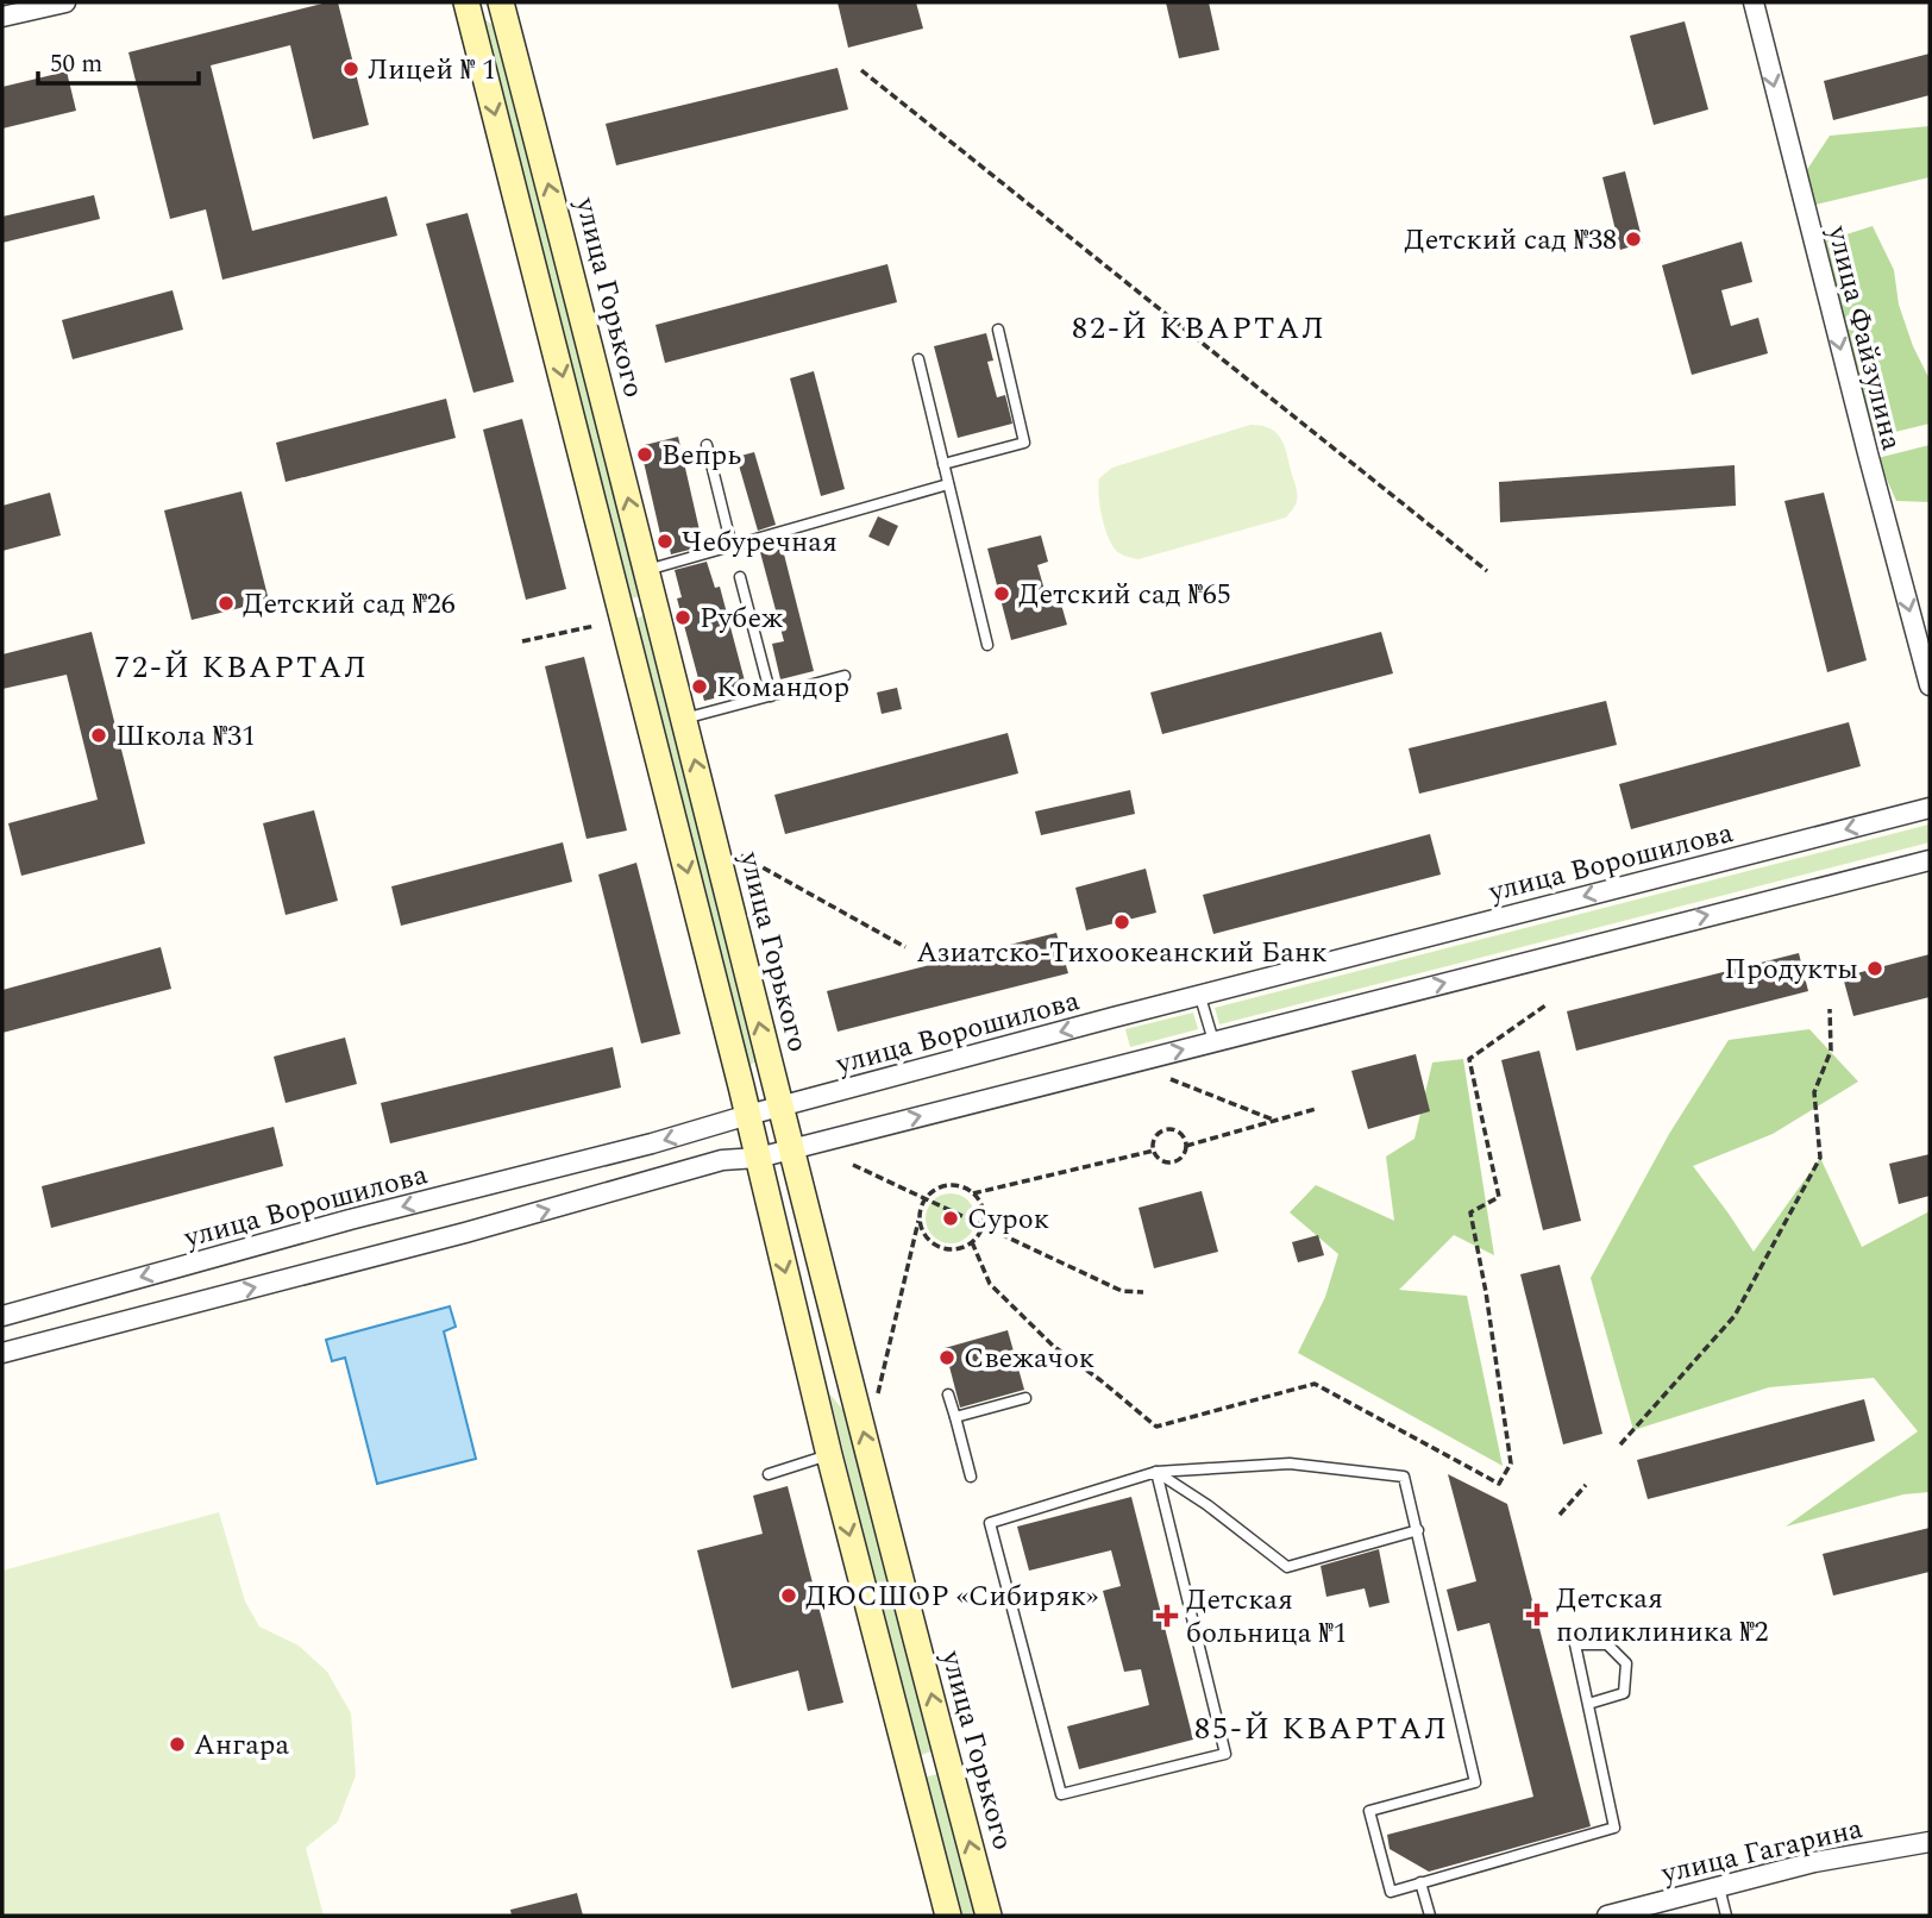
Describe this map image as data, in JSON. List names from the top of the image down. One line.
{"streets":{"main road":["улица Горького"],"street":["улица Файзулина","улица Ворошилова","улица Гагарина"]},"crossings":[["улица Горького","улица Ворошилова"]],"one_way":["улица Файзулина"],"districts":["82-Й КВАРТАЛ","72-Й КВАРТАЛ","85-Й КВАРТАЛ"],"places":{"other":["Лицей № 1","Детский сад №38","Вепрь","Чебуречная","Детский сад №65","Детский сад №26","Рубеж","Командор","Школа №31","Азиатско-Тихоокеанский Банк","Продукты","Сурок","Свежачок","ДЮСШОР «Сибиряк»","Ангара"],"health":["Детская поликлиника №2","Детская больница №1"]},"scale_bar":"50 m"}
